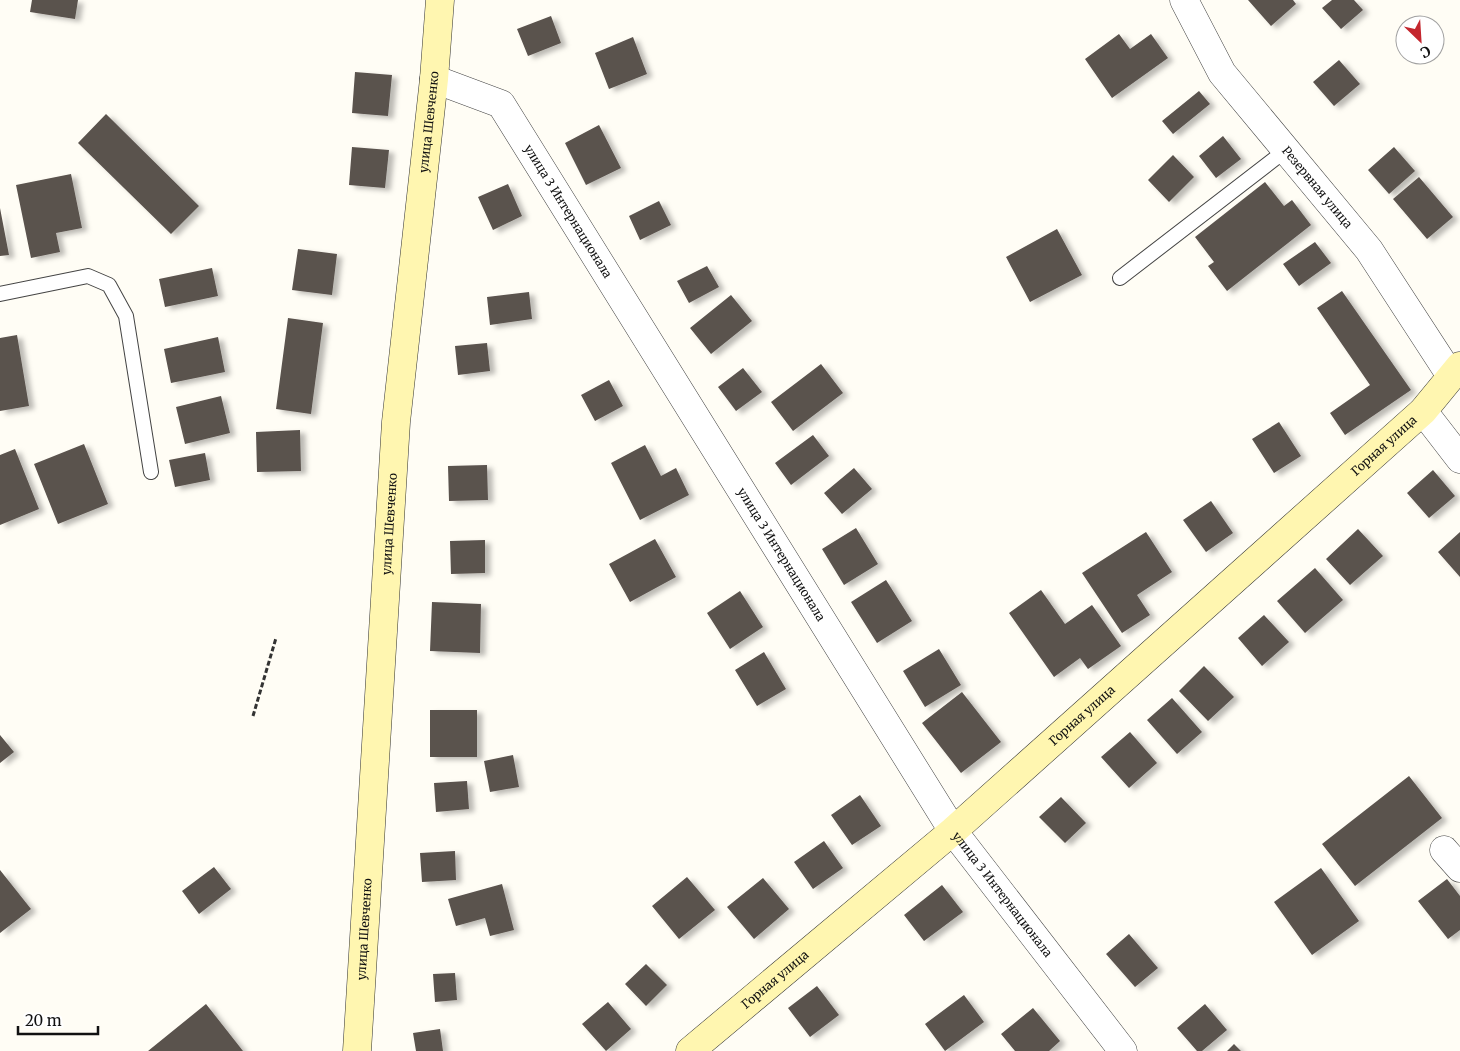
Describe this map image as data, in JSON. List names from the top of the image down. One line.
{"streets":{"main road":["улица Шевченко","Горная улица"],"street":["Резервная улица","улица 3 Интернационала"]},"crossings":[["улица Шевченко","улица 3 Интернационала"],["Резервная улица","Горная улица"],["улица 3 Интернационала","Горная улица"]],"scale_bar":"20 m","north":"bottom right"}
